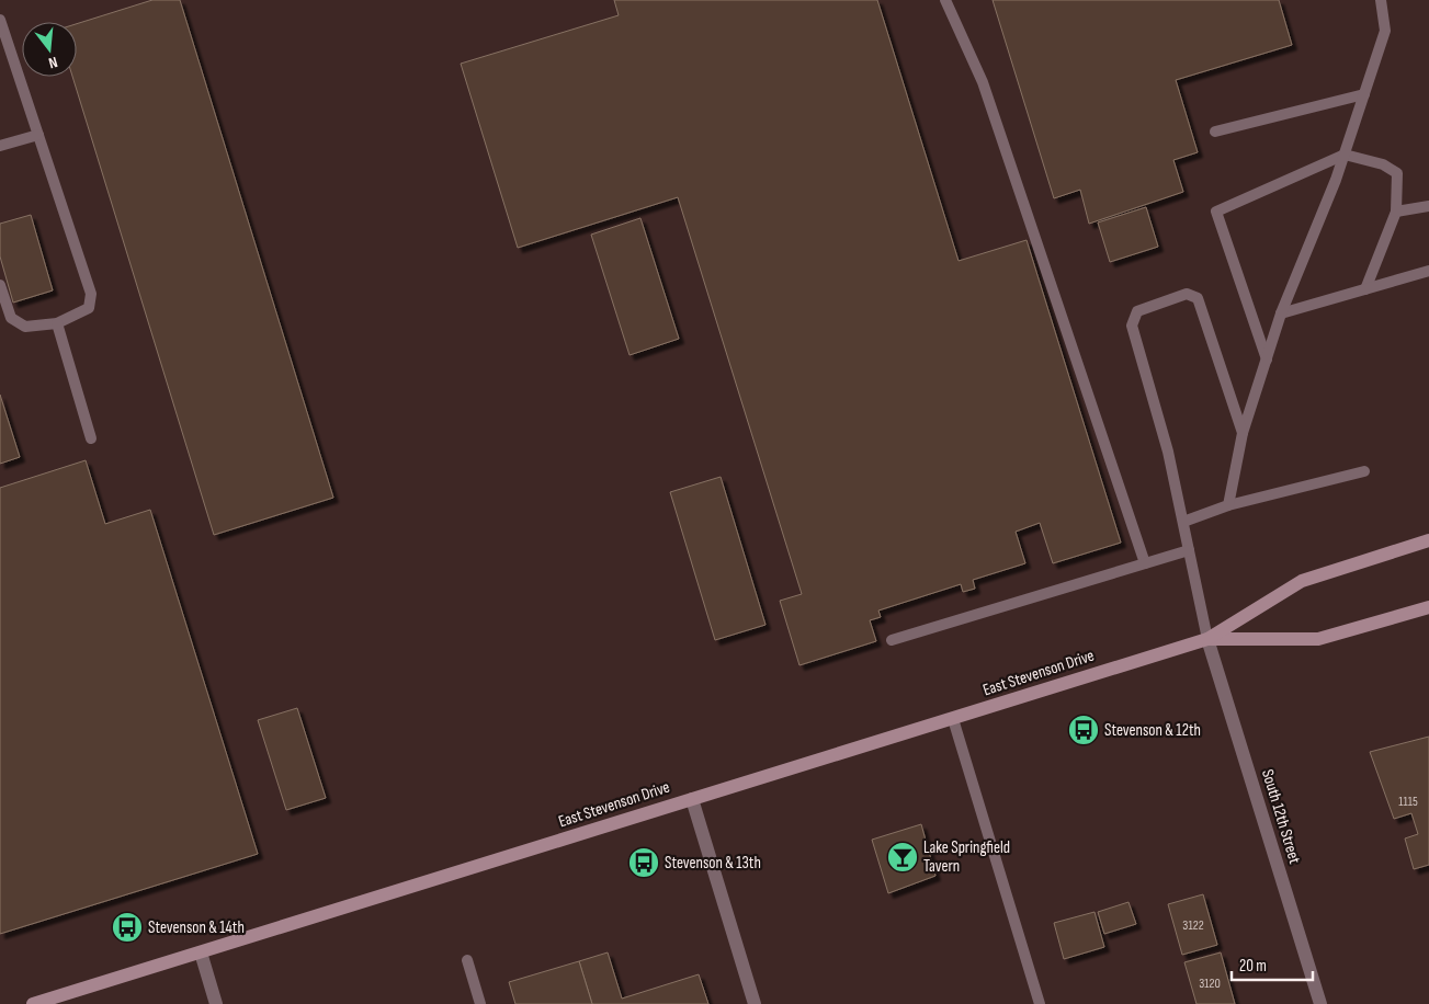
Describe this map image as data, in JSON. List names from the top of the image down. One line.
{"streets":{"main road":["East Stevenson Drive"],"street":["South 12th Street"]},"crossings":[["East Stevenson Drive","South 12th Street"]],"places":{"bus stop":["Stevenson & 12th","Stevenson & 13th","Stevenson & 14th"],"bar":["Lake Springfield Tavern"]},"house_numbers":["1115","3122","3120"],"scale_bar":"20 m","north":"bottom"}
